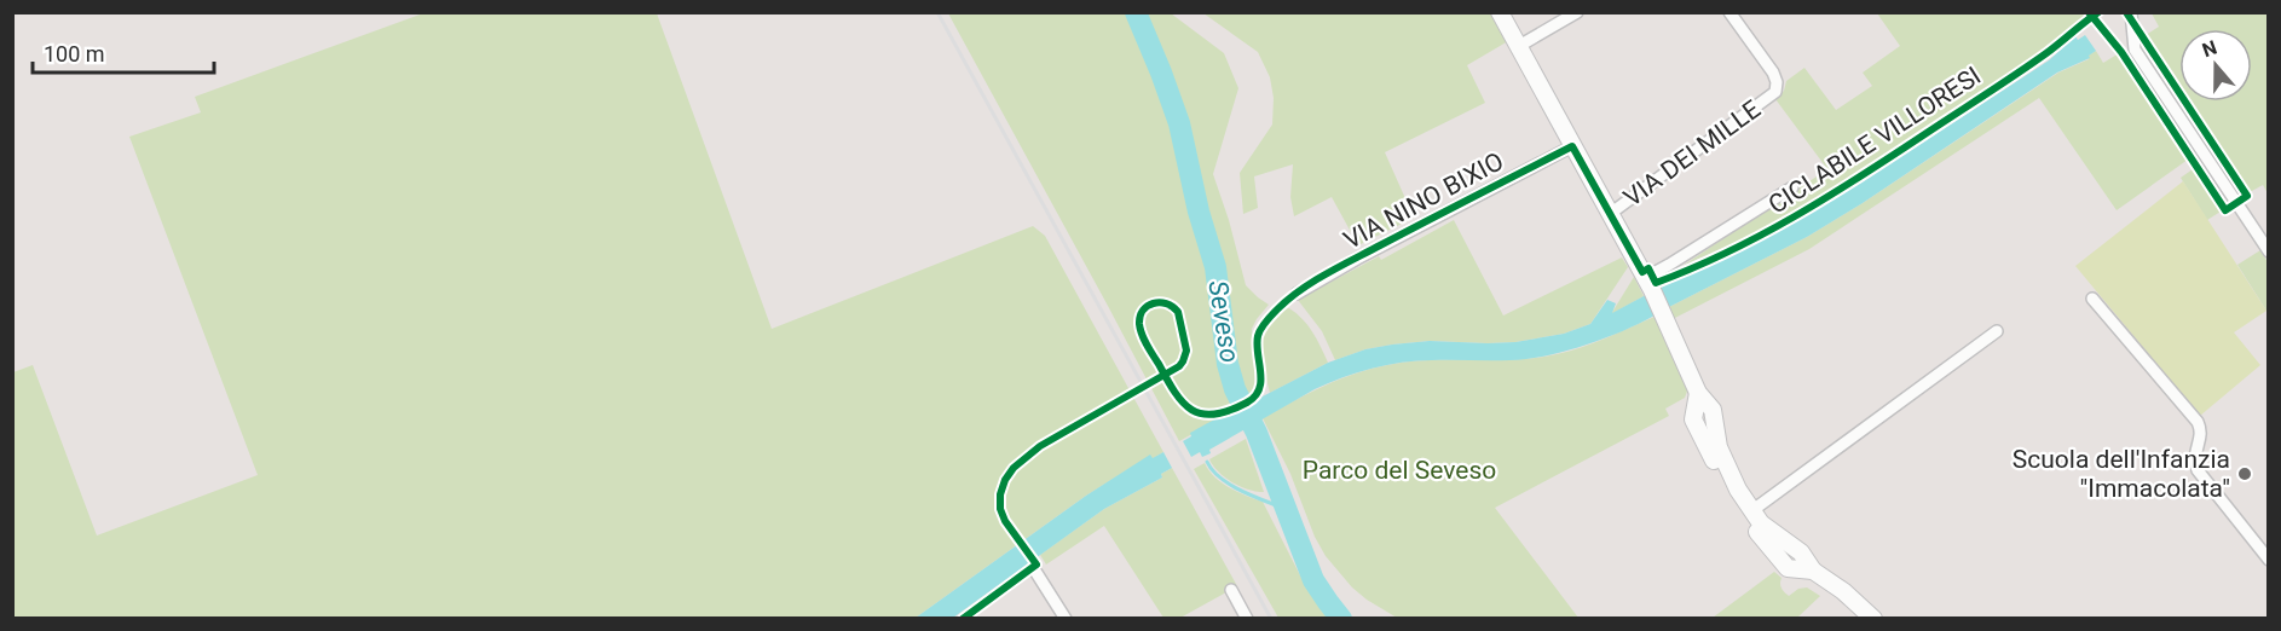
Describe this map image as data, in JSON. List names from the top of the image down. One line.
{"streets":{"street":["VIA DEI MILLE","VIA NINO BIXIO"],"cycle path":["CICLABILE VILLORESI"]},"water":["Seveso"],"parks":["Parco del Seveso"],"places":["Scuola dell'Infanzia \"Immacolata\""],"scale_bar":"100 m","north":"top"}
